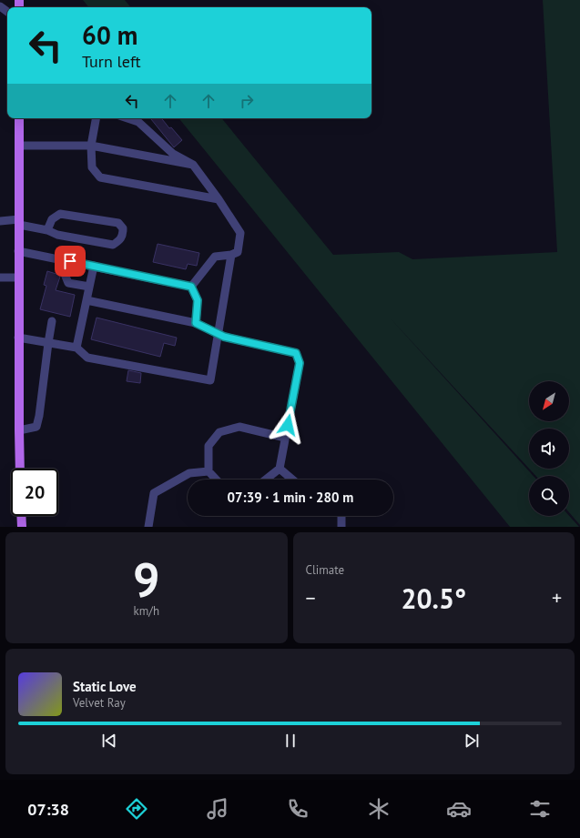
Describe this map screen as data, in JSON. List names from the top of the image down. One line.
{"north":"bottom left","page":{"turn":["60 m","Turn left"],"limit":"20","trip":"07:39 · 1 min · 280 m","tile":[["9","km/h"],"Climate"],"heat":["−","20.5°","+"],"song":["Static Love","Velvet Ray"],"tabs":"07:38"}}
